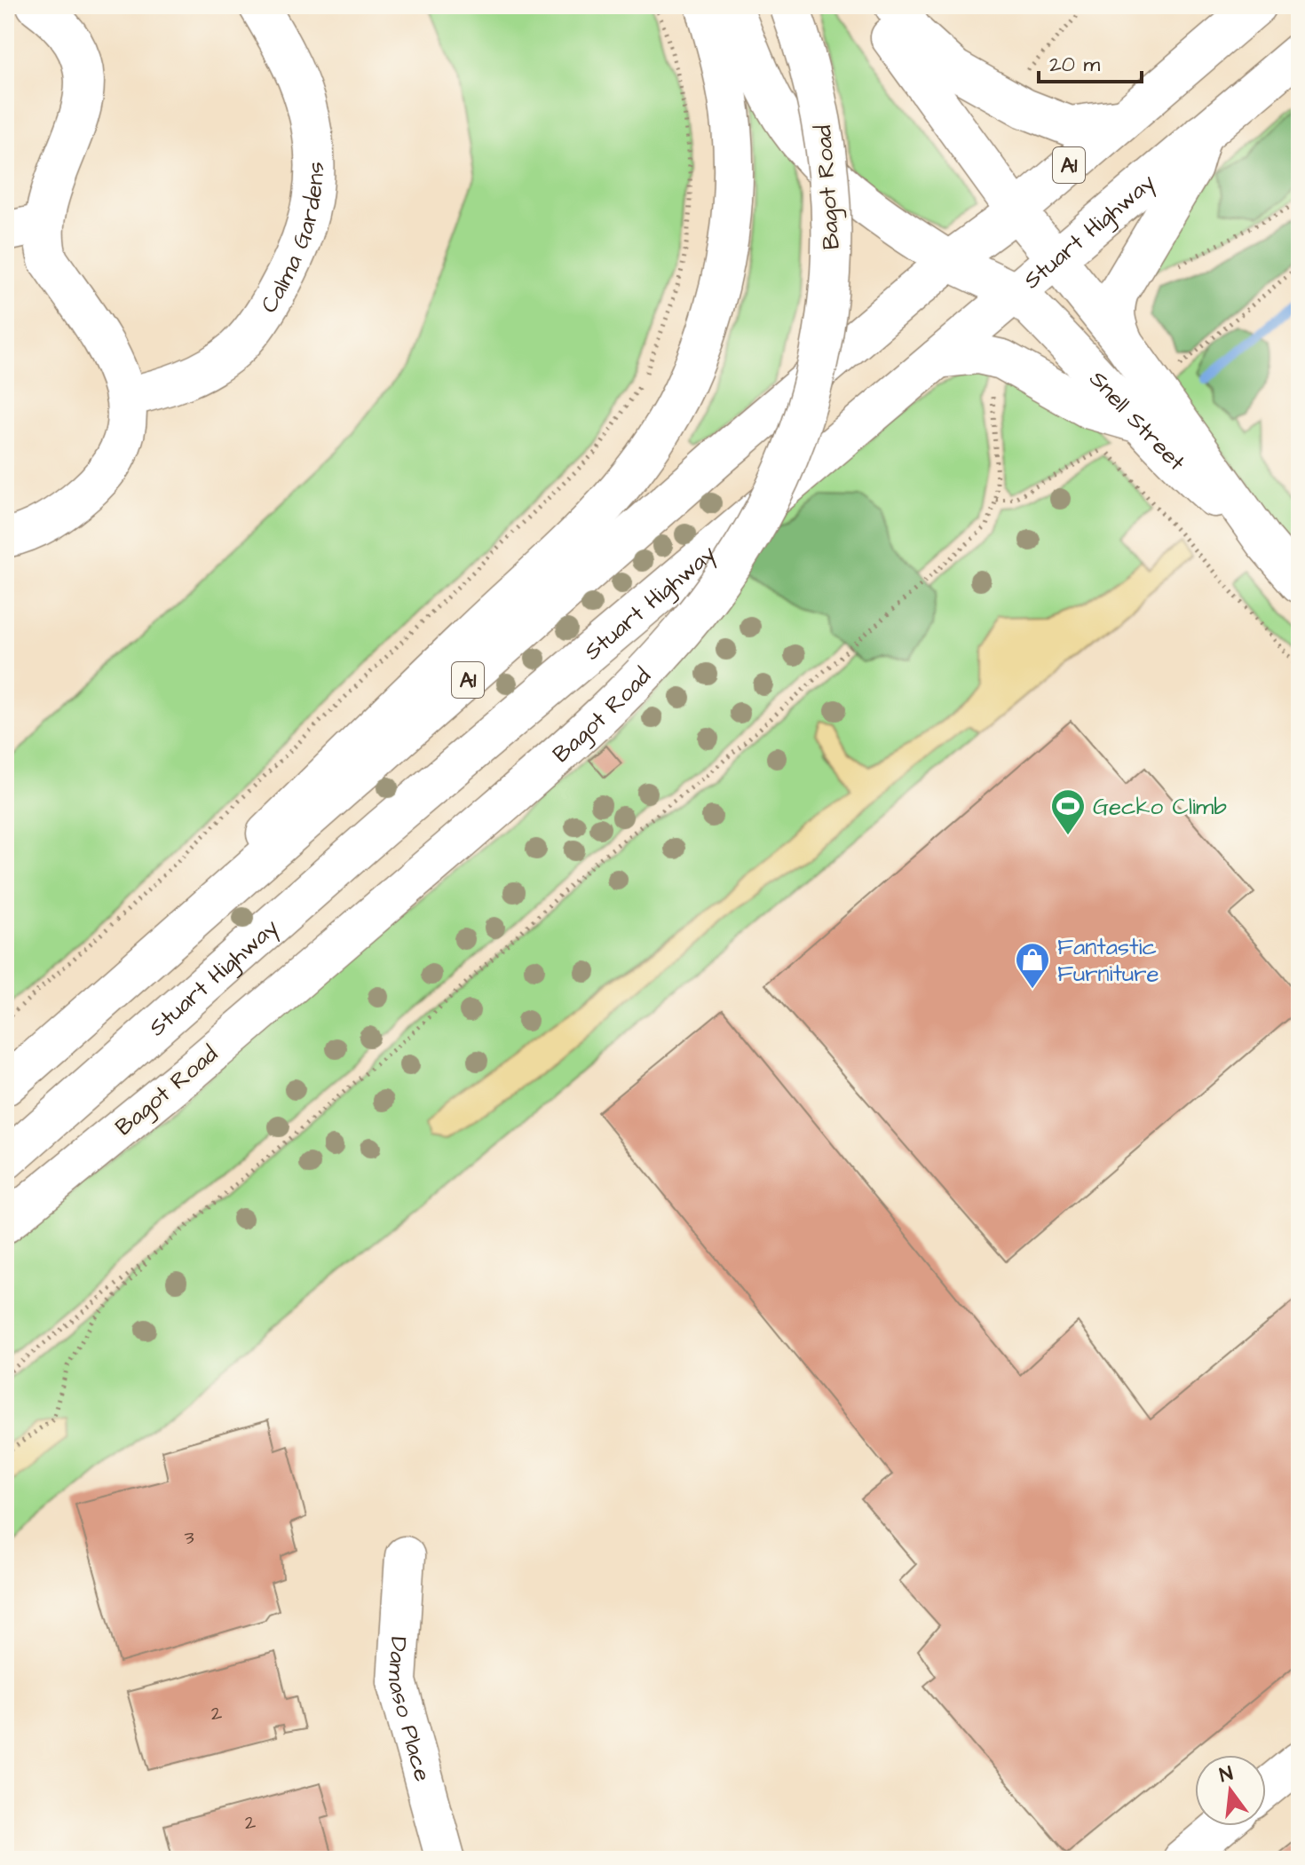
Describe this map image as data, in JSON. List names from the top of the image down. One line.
{"streets":{"main road":["A1","Bagot Road","Stuart Highway","Calma Gardens","Snell Street","Damaso Place"]},"crossings":[["A1","Snell Street"],["Stuart Highway","Snell Street"]],"places":{"sports":["Gecko Climb"],"shop":["Fantastic Furniture"]},"house_numbers":["3","2","2"],"scale_bar":"20 m","north":"top"}
